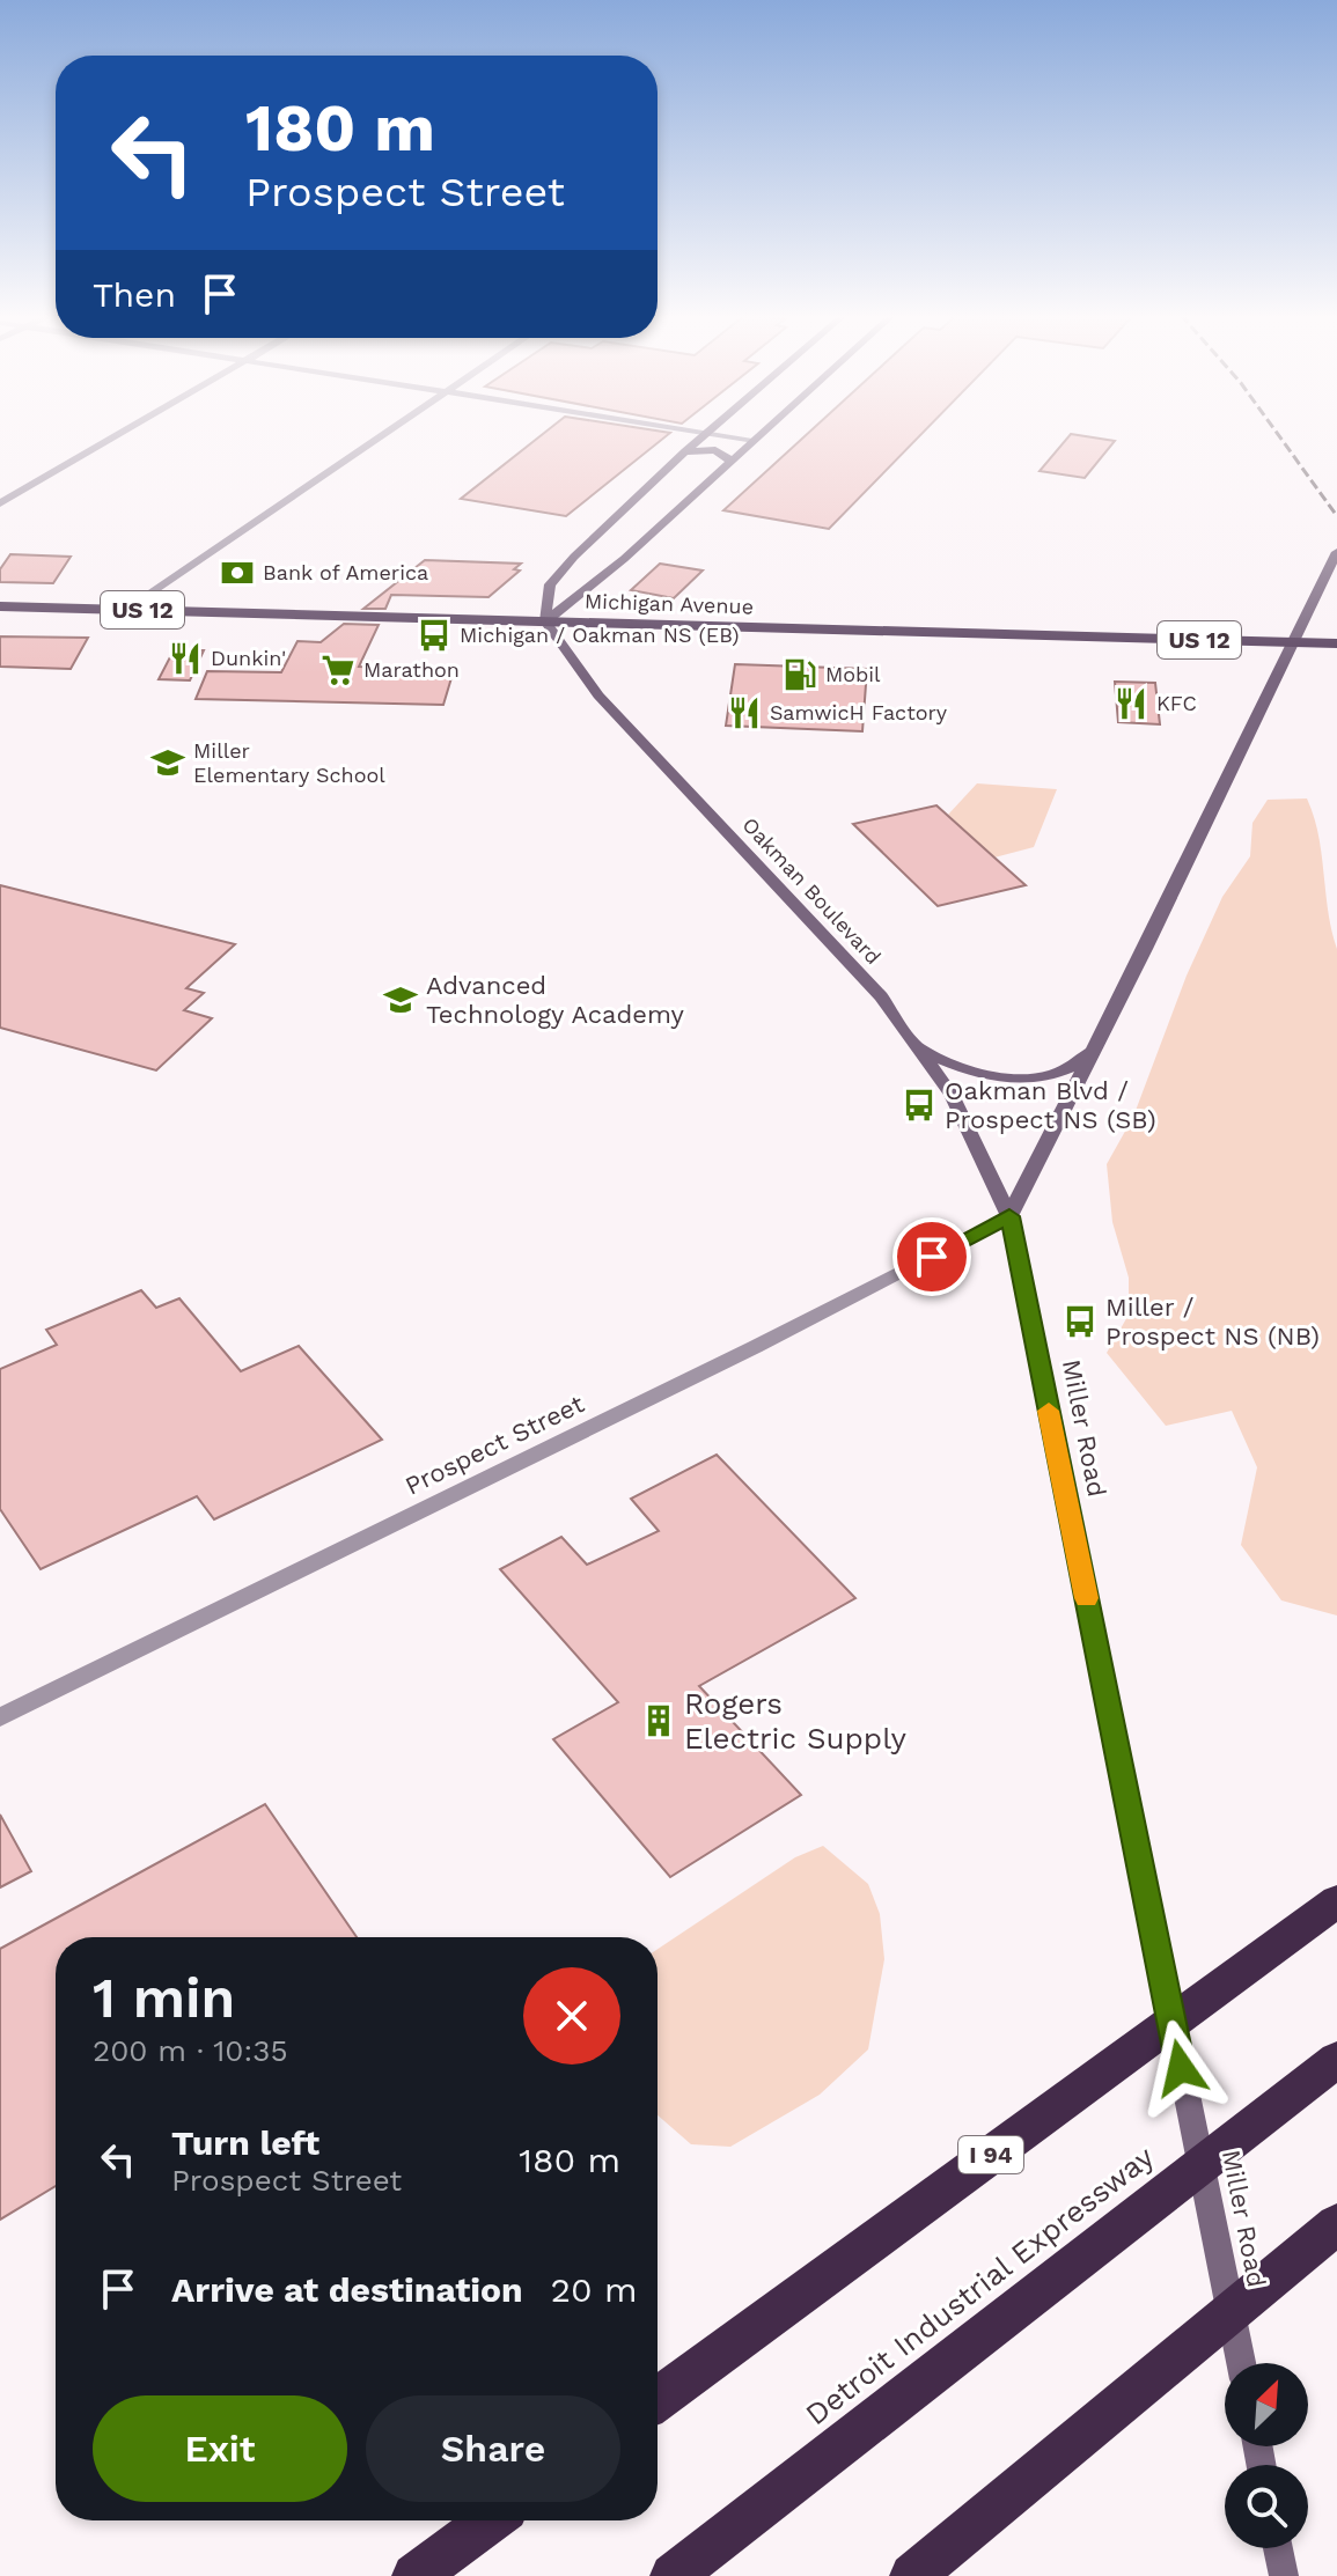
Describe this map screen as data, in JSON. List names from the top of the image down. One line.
{"streets":{"highway":["I 94","Detroit Industrial Expressway"],"main road":["Michigan Avenue","US 12","Oakman Boulevard","Miller Road"],"street":["Prospect Street"]},"crossings":[["Michigan Avenue","Oakman Boulevard"],["Oakman Boulevard","Miller Road"],["Oakman Boulevard","Prospect Street"],["Miller Road","Prospect Street"]],"places":{"bank":["Bank of America"],"bus stop":["Michigan / Oakman NS (EB)","Oakman Blvd / Prospect NS (SB)","Miller / Prospect NS (NB)"],"restaurant":["Dunkin'","KFC","SamwicH Factory"],"supermarket":["Marathon"],"fuel station":["Mobil"],"school or university":["Miller Elementary School","Advanced Technology Academy"],"building":["Rogers Electric Supply"]},"north":"top right","page":{"turn":["180 m","Prospect Street"],"then":"Then","heading":["1 min","200 m · 10:35"],"list":[{"name":"Turn left","note":"Prospect Street","value":"180 m"},{"name":"Arrive at destination","value":"20 m"}],"buttons":["Exit","Share"]}}
